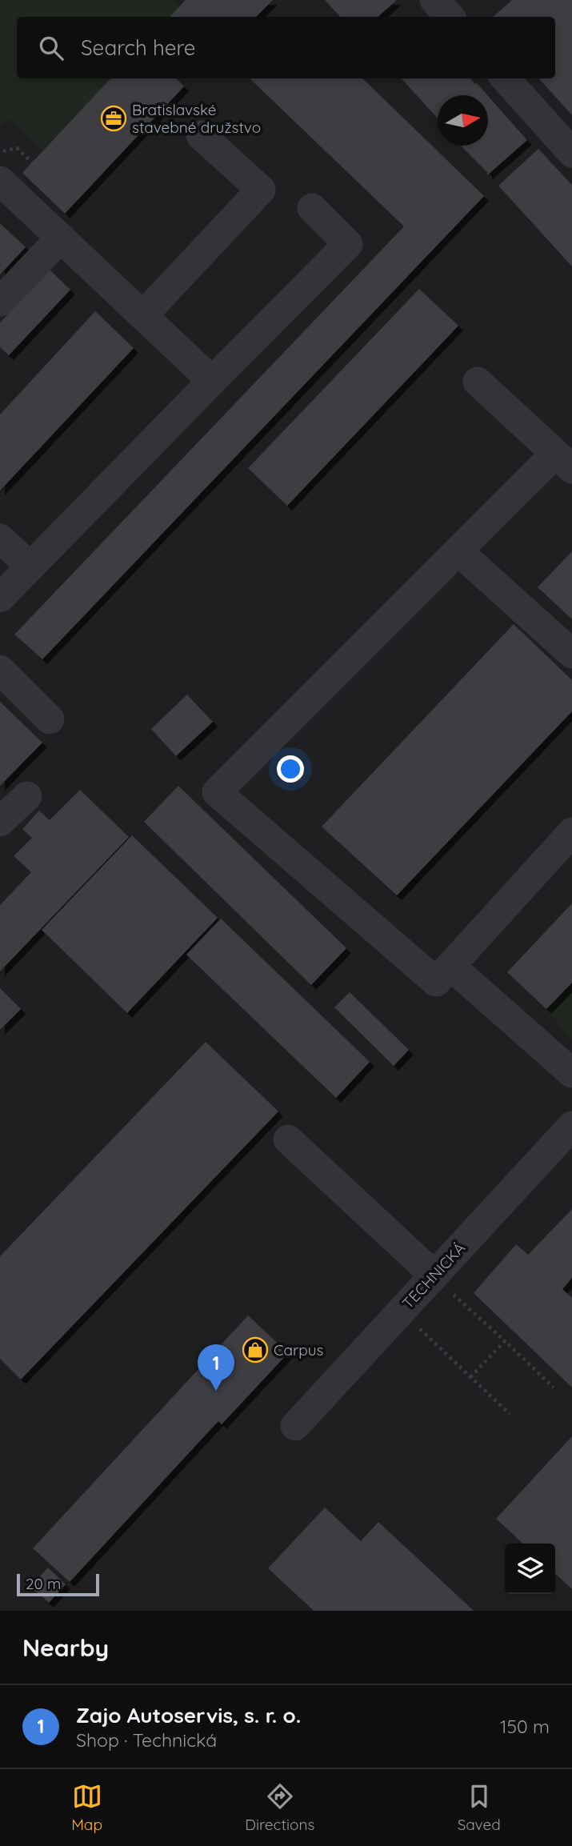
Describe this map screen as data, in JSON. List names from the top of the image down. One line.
{"streets":{"street":["TECHNICKÁ"]},"places":{"office":["Bratislavské stavebné družstvo"],"shop":["Carpus"]},"scale_bar":"20 m","north":"right","page":{"search":"Search here","pins":"1","scale":"20 m","heading":"Nearby","list":[{"mark":"1","name":"Zajo Autoservis, s. r. o.","note":"Shop · Technická","value":"150 m"}],"nav":["Map","Directions","Saved"]}}
